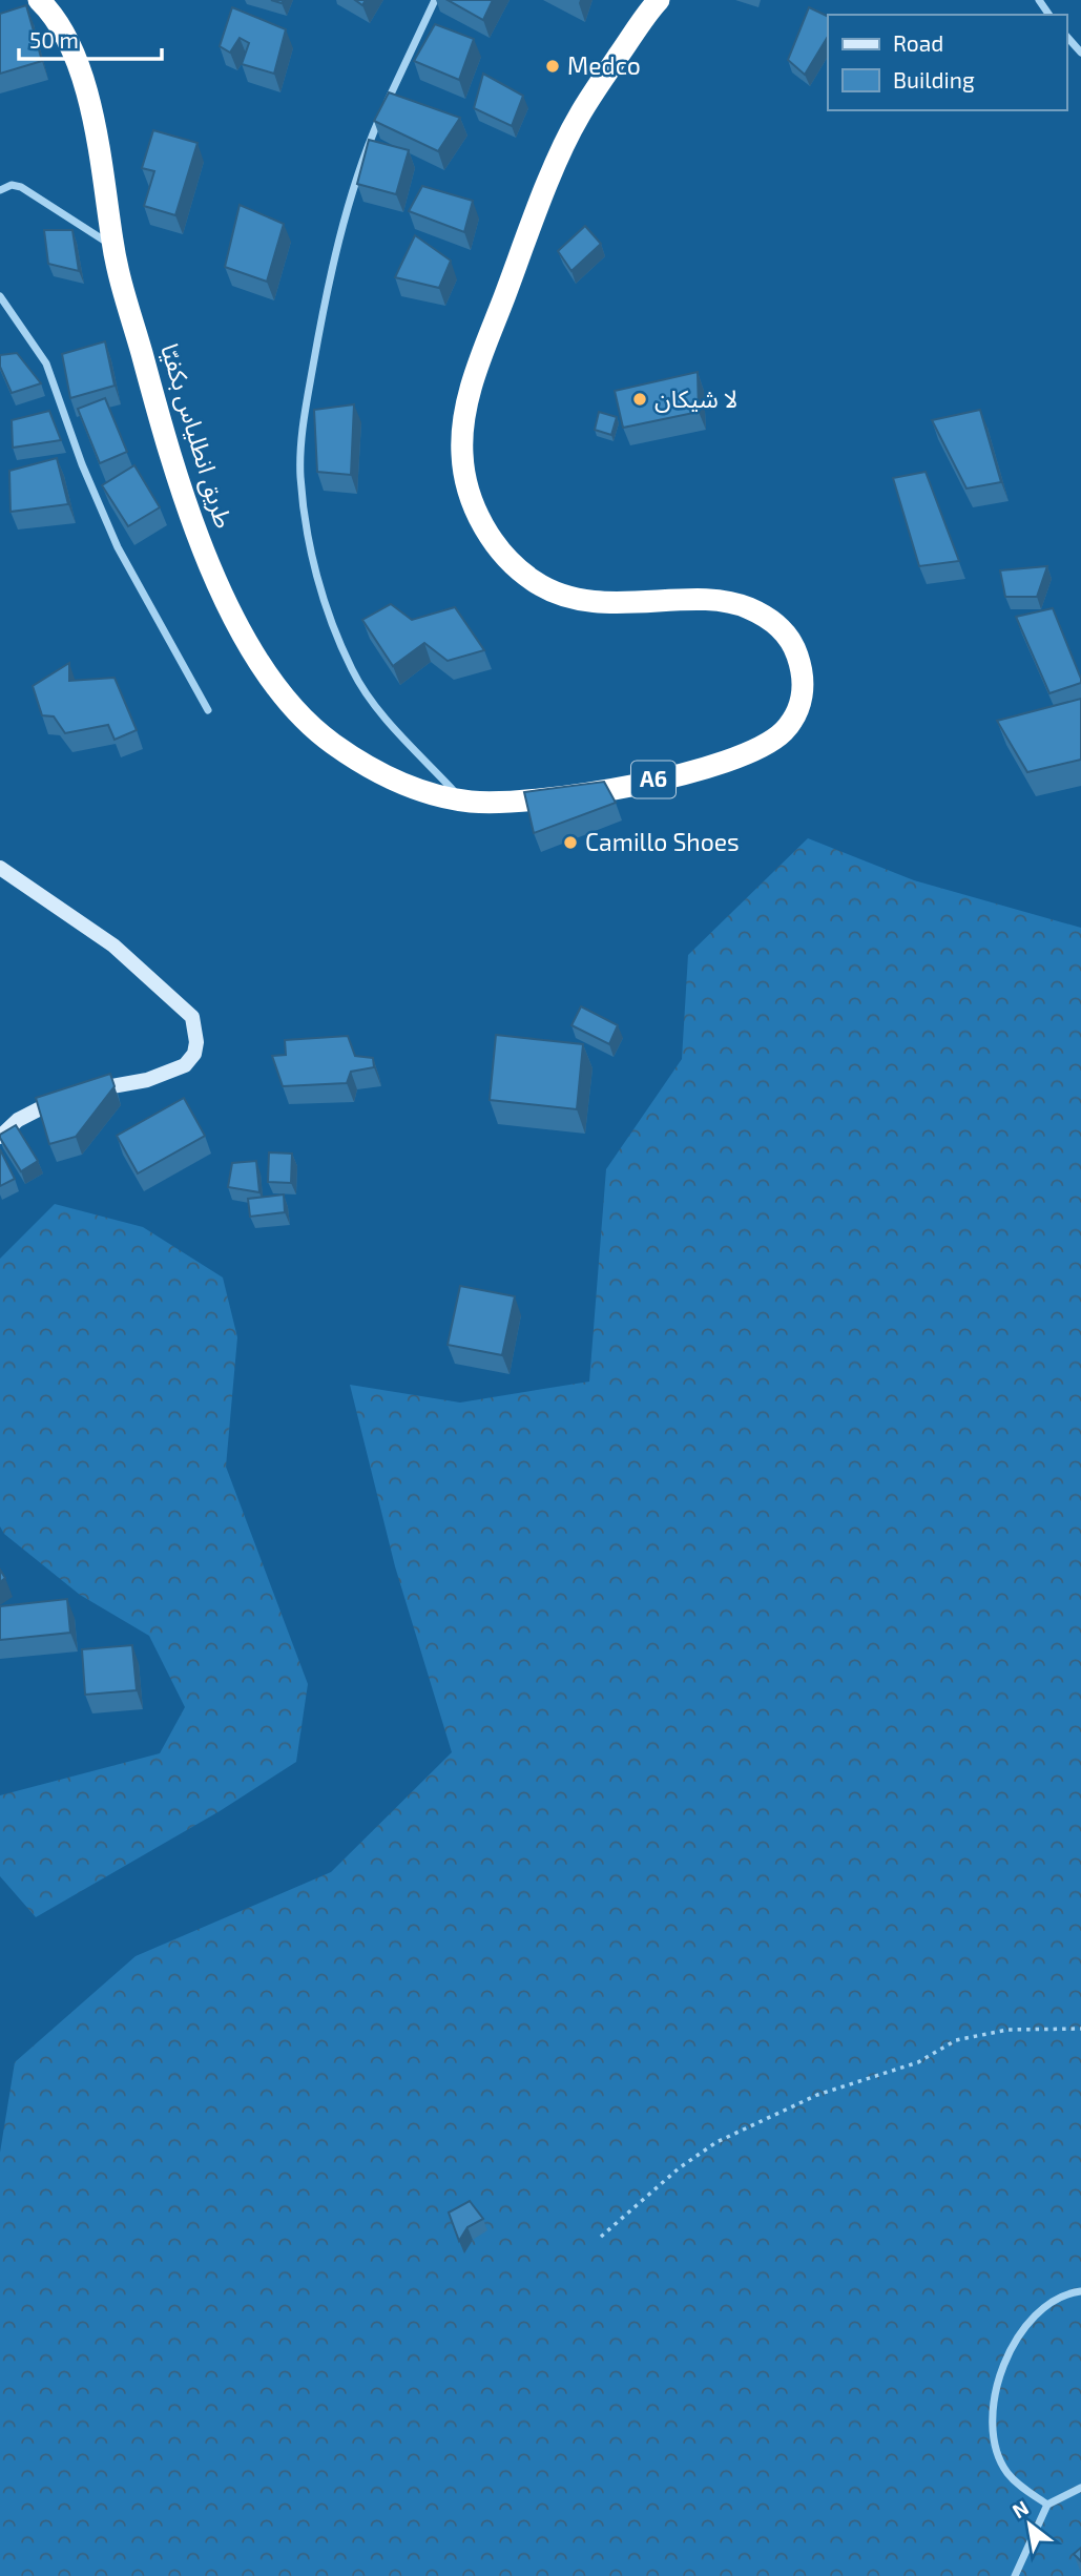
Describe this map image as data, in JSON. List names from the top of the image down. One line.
{"streets":{"highway":["طريق انطلياس بكفيّا","A6"]},"places":["Medco","لا شيكان","Camillo Shoes"],"legend":["Road","Building"],"scale_bar":"50 m","north":"top left"}
